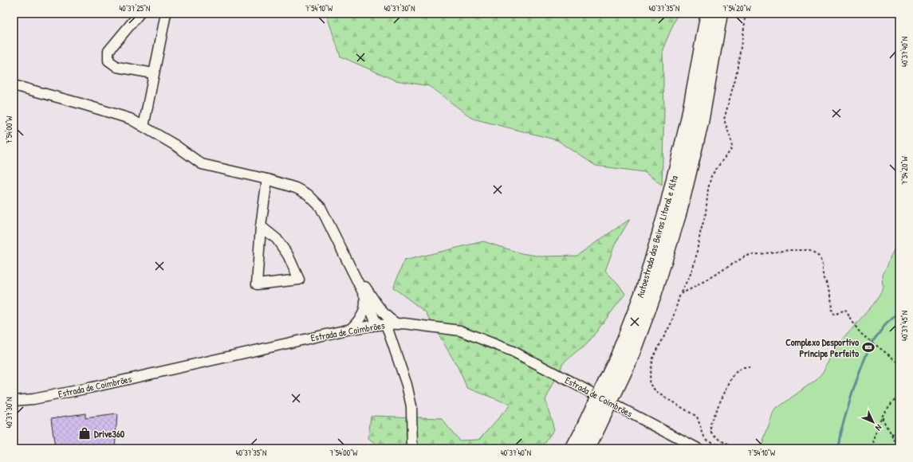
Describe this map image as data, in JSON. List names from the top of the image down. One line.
{"streets":{"highway":["Autoestrada das Beiras Litoral e Alta"],"street":["Estrada de Coimbrões"]},"places":{"sports":["Complexo Desportivo Príncipe Perfeito"],"shop":["Drive360"]},"north":"bottom right","coordinates":["40°37'25\"N","7°54'10\"W","40°37'30\"N","40°37'35\"N","7°54'20\"W","40°37'40\"N","7°54'00\"W","40°37'45\"N"]}
